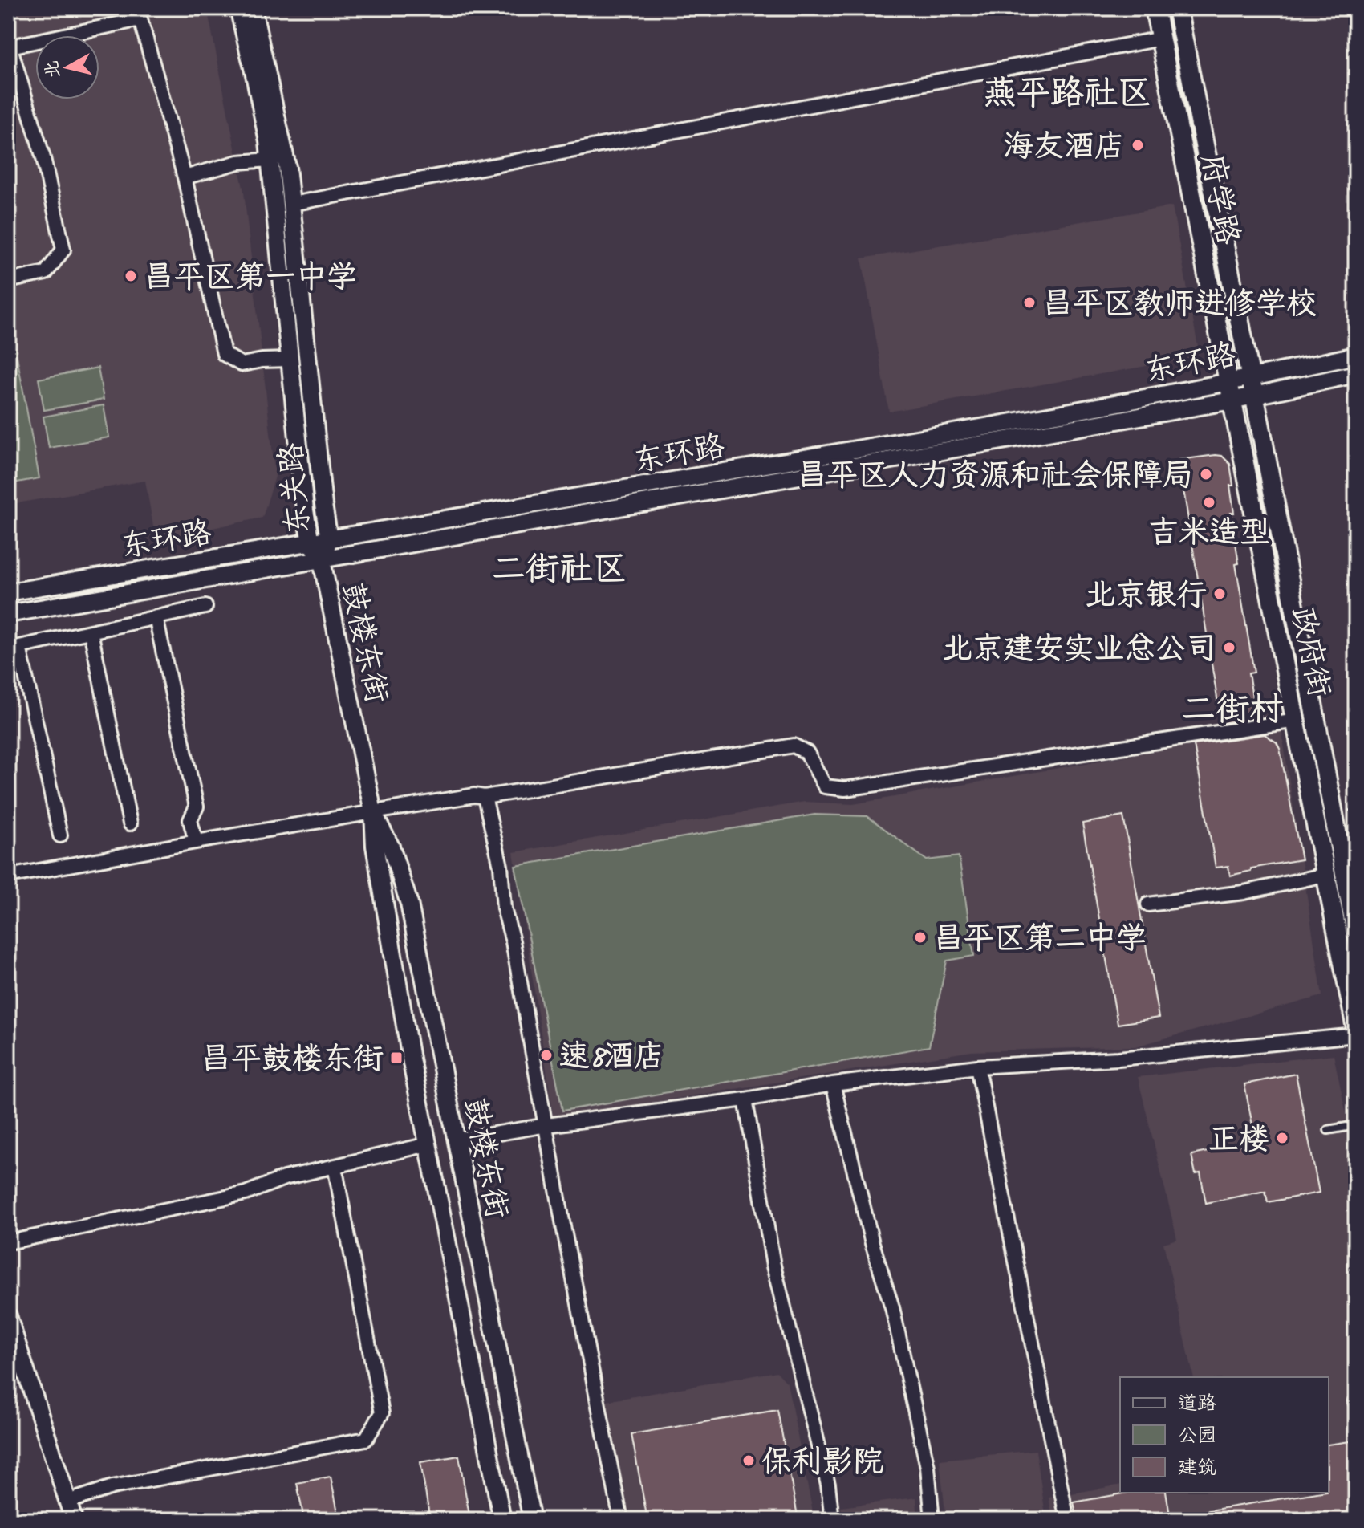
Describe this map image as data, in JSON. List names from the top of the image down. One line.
{"streets":{"main road":["府学路","政府街"],"street":["东环路","东关路","鼓楼东街"]},"crossings":[["府学路","东环路"],["府学路","政府街"],["东环路","东关路"],["东环路","鼓楼东街"],["东环路","政府街"],["东关路","鼓楼东街"]],"districts":["燕平路社区","二街社区","二街村"],"places":{"other":["海友酒店","昌平区第一中学","昌平区教师进修学校","昌平区人力资源和社会保障局","吉米造型","北京银行","北京建安实业总公司","昌平区第二中学","速8酒店","正楼","保利影院"],"transit":["昌平鼓楼东街"]},"legend":["道路","公园","建筑"],"north":"left"}
